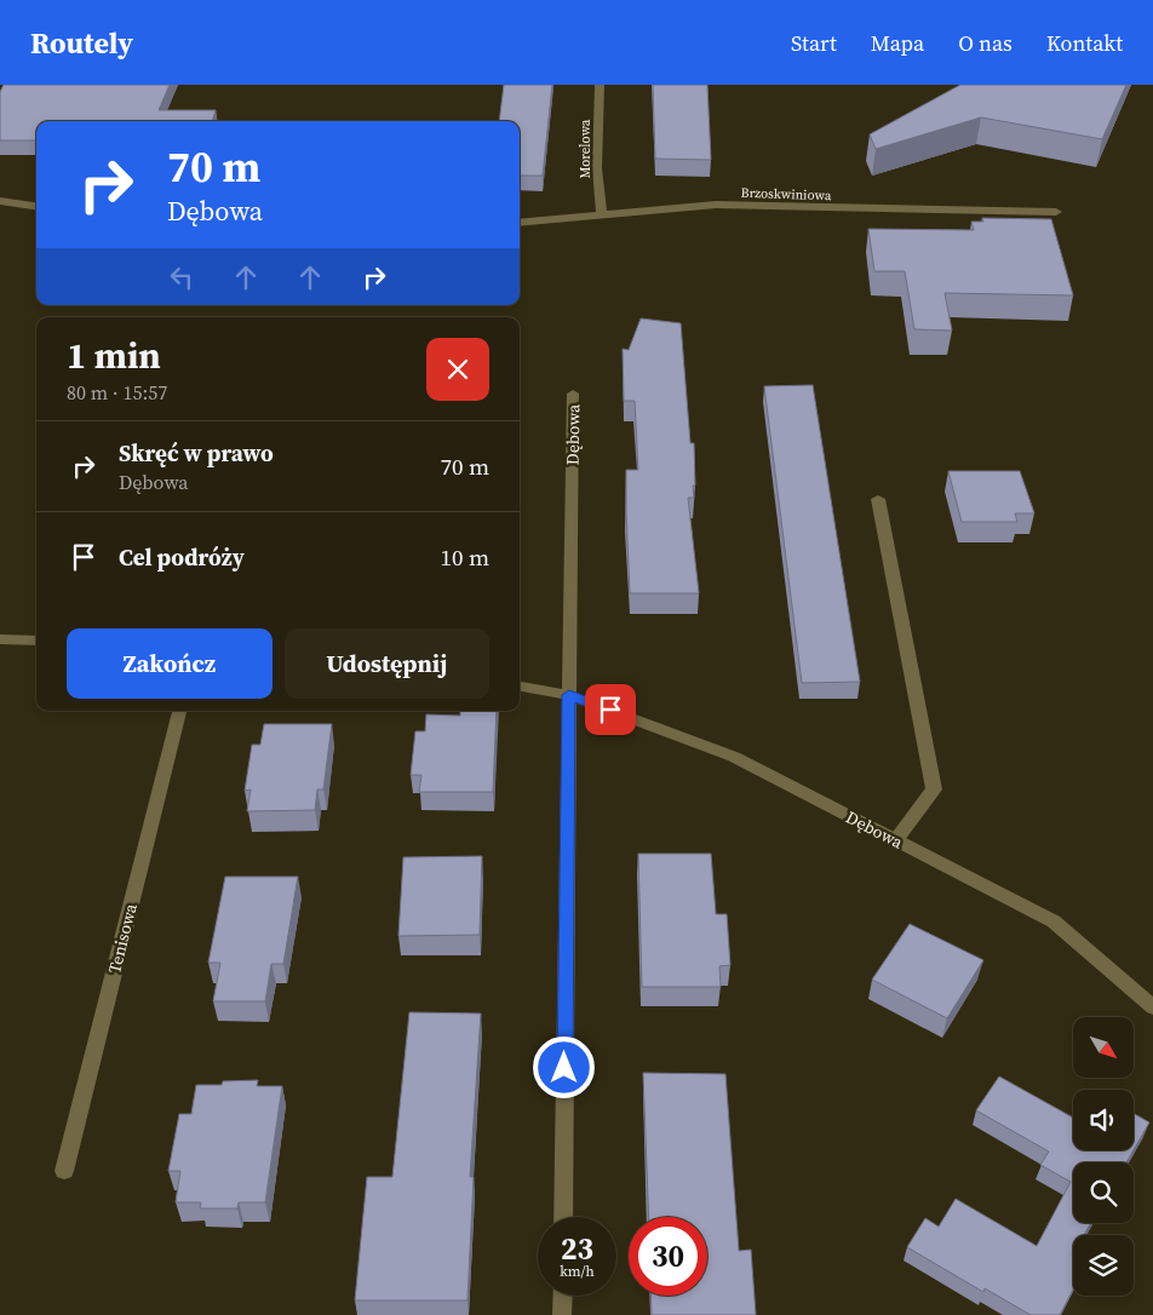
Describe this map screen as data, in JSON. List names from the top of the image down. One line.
{"streets":{"street":["Morelowa","Brzoskwiniowa","Dębowa","Tenisowa"]},"crossings":[["Morelowa","Brzoskwiniowa"]],"north":"bottom right","page":{"header":"Routely","nav":["Start","Mapa","O nas","Kontakt"],"turn":["70 m","Dębowa"],"heading":["1 min","80 m · 15:57"],"list":[{"name":"Skręć w prawo","note":"Dębowa","value":"70 m"},{"name":"Cel podróży","value":"10 m"}],"buttons":["Zakończ","Udostępnij"],"speed":"23 km/h","limit":"30"}}
